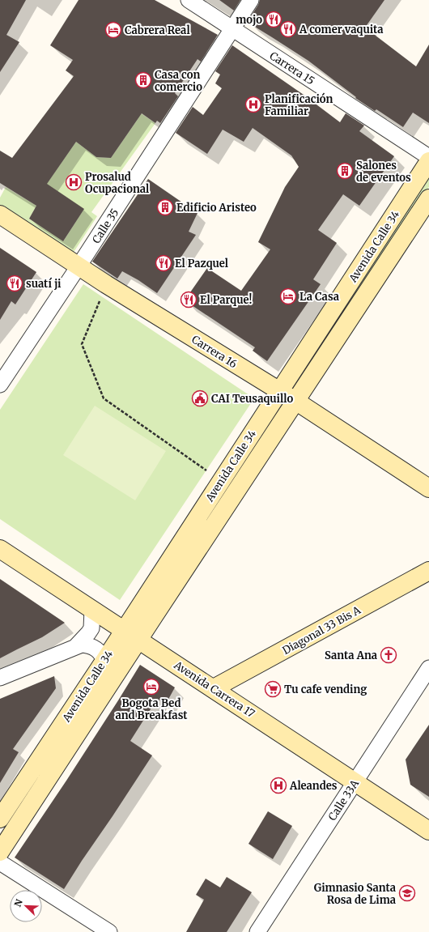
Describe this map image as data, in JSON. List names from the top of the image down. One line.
{"streets":{"main road":["Avenida Calle 34","Carrera 16","Diagonal 33 Bis A","Avenida Carrera 17"],"street":["Carrera 15","Calle 35","Calle 33A"]},"crossings":[["Carrera 15","Calle 35"],["Calle 35","Carrera 16"],["Avenida Calle 34","Carrera 16"],["Avenida Calle 34","Avenida Carrera 17"],["Diagonal 33 Bis A","Avenida Carrera 17"],["Avenida Carrera 17","Calle 33A"]],"places":{"restaurant":["mojo","A comer vaquita","El Pazquel","suatí ji","El Parque!"],"hotel":["Cabrera Real","La Casa","Bogota Bed and Breakfast"],"building":["Casa con comercio","Salones de eventos","Edificio Aristeo"],"hospital":["Planificación Familiar","Prosalud Ocupacional","Aleandes"],"public building":["CAI Teusaquillo"],"church":["Santa Ana"],"supermarket":["Tu cafe vending"],"school or university":["Gimnasio Santa Rosa de Lima"]},"north":"top left"}
